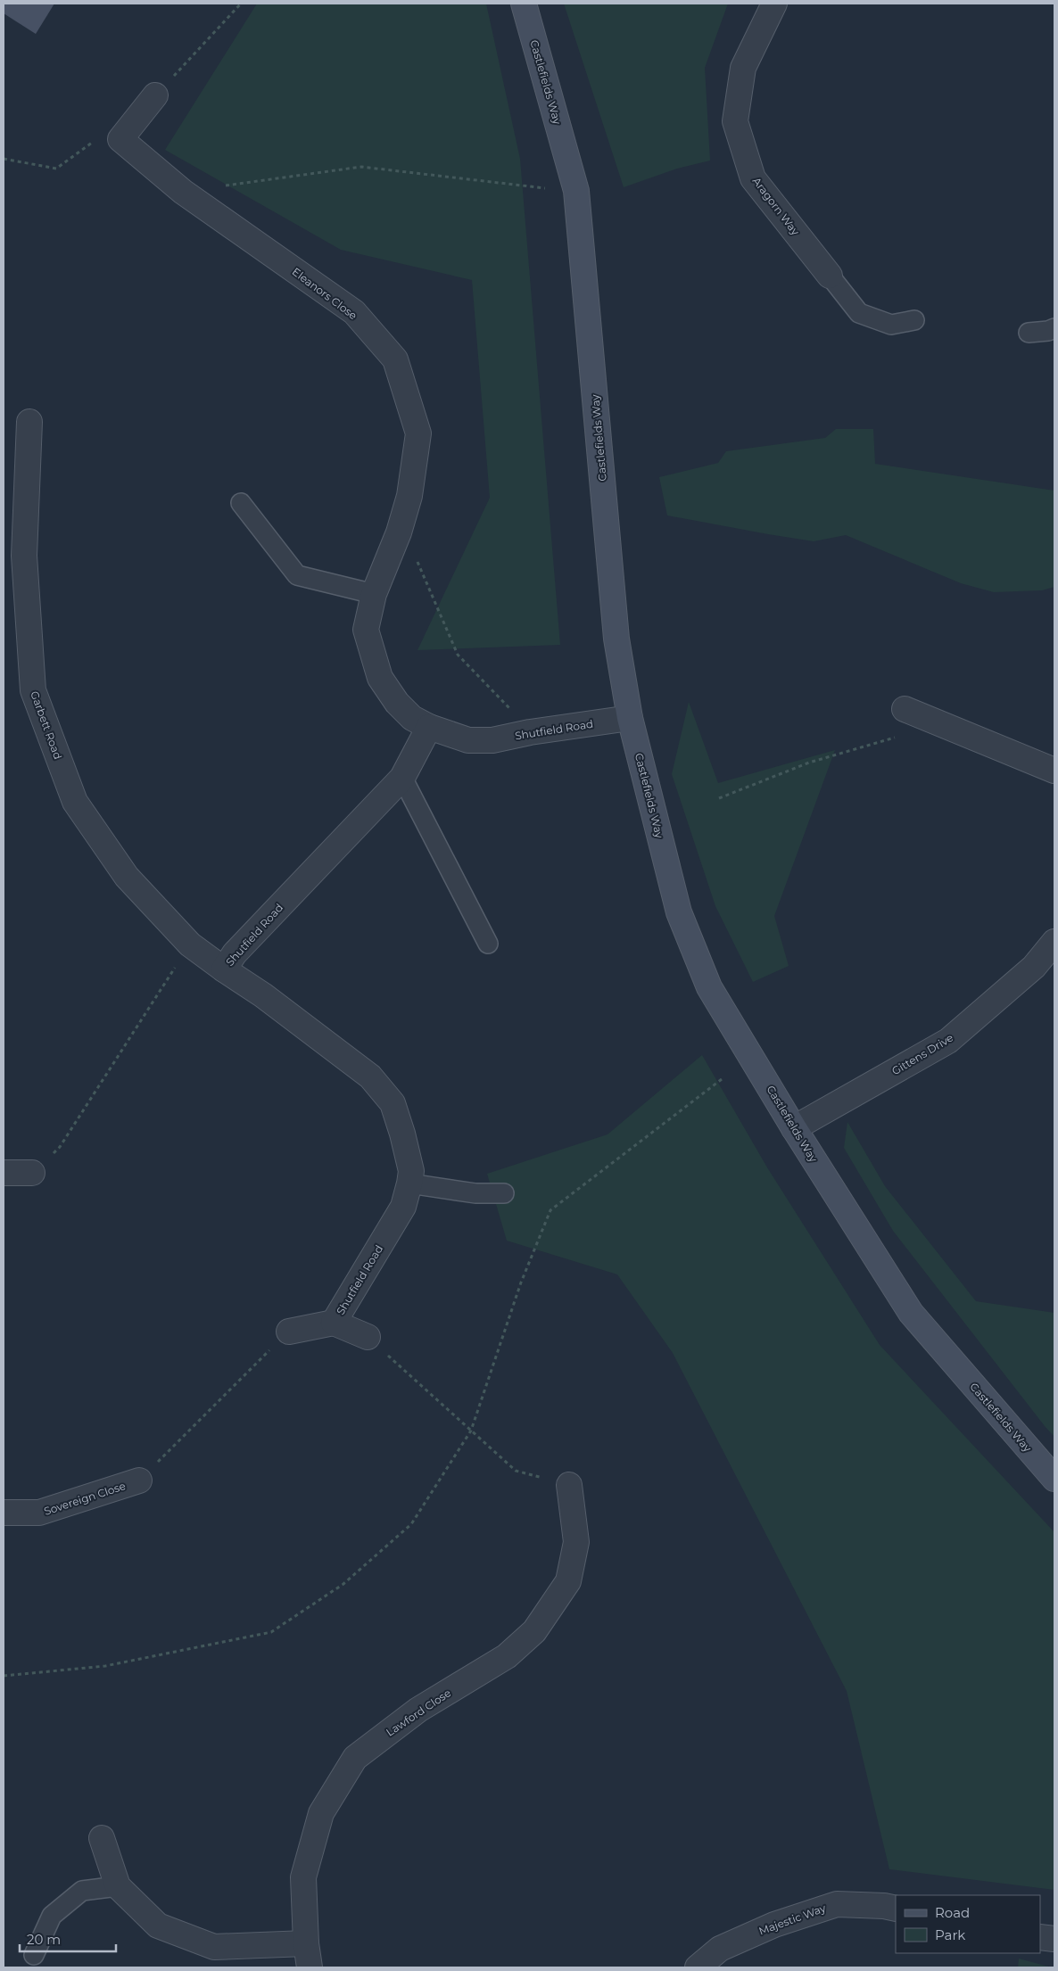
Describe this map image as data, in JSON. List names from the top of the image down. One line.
{"streets":{"main road":["Castlefields Way"],"street":["Aragorn Way","Eleanors Close","Garbett Road","Shutfield Road","Gittens Drive","Sovereign Close","Lawford Close","Majestic Way"]},"crossings":[["Castlefields Way","Shutfield Road"],["Castlefields Way","Gittens Drive"],["Eleanors Close","Shutfield Road"],["Garbett Road","Shutfield Road"]],"legend":["Road","Park"],"scale_bar":"20 m"}
